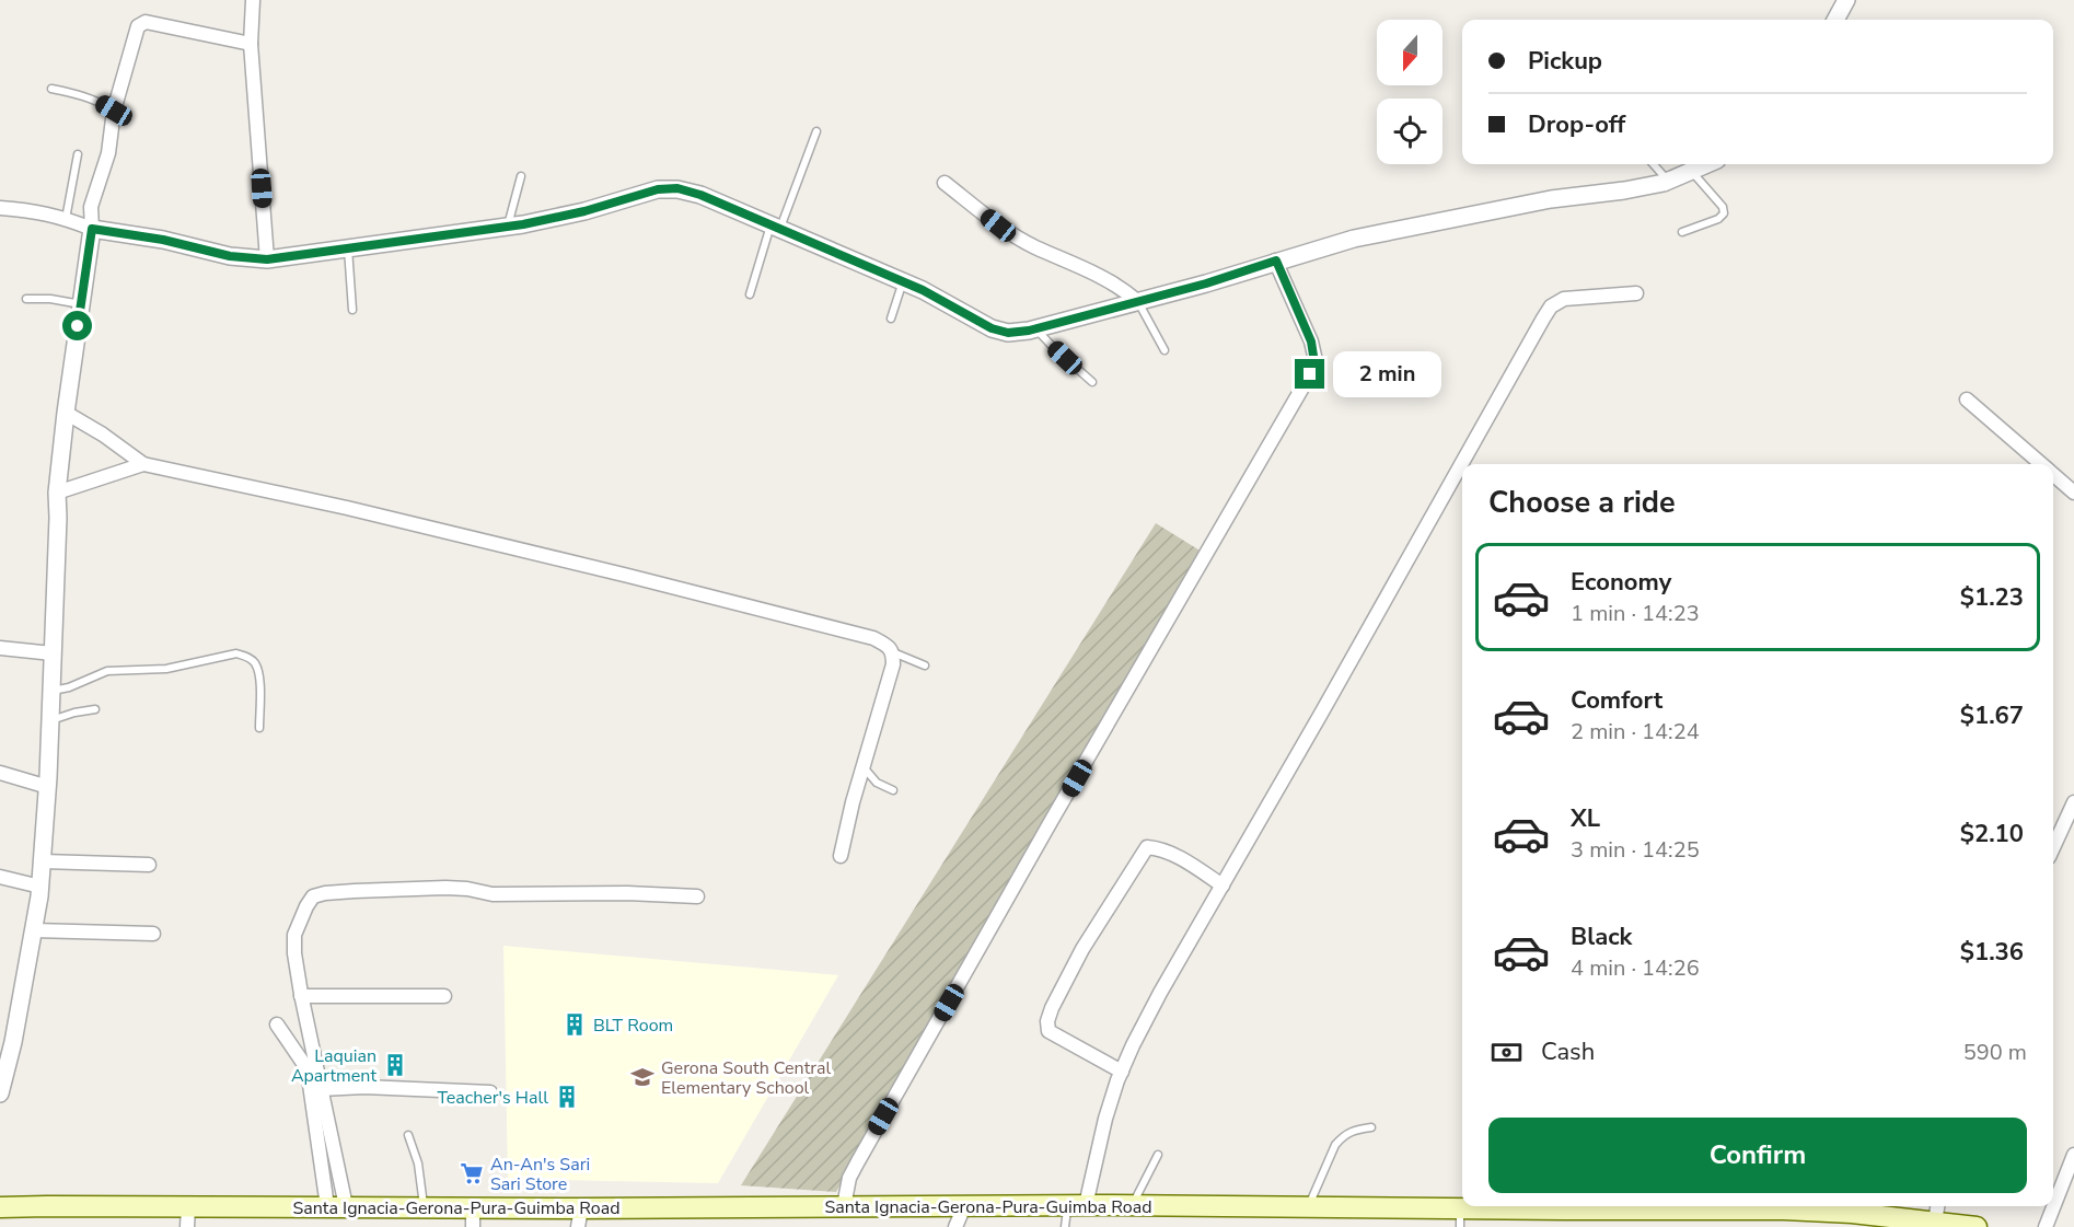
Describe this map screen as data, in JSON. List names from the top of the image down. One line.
{"streets":{"main road":["Santa Ignacia-Gerona-Pura-Guimba Road"]},"places":{"building":["BLT Room","Laquian Apartment","Teacher's Hall"],"school or university":["Gerona South Central Elementary School"],"supermarket":["An-An's Sari Sari Store"]},"north":"bottom","page":{"banner":["Pickup","Drop-off"],"bubble":"2 min","heading":"Choose a ride","list":[{"name":"Economy","note":"1 min · 14:23","value":"$1.23"},{"name":"Comfort","note":"2 min · 14:24","value":"$1.67"},{"name":"XL","note":"3 min · 14:25","value":"$2.10"},{"name":"Black","note":"4 min · 14:26","value":"$1.36"}],"pay":["Cash","590 m"],"buttons":"Confirm"}}
